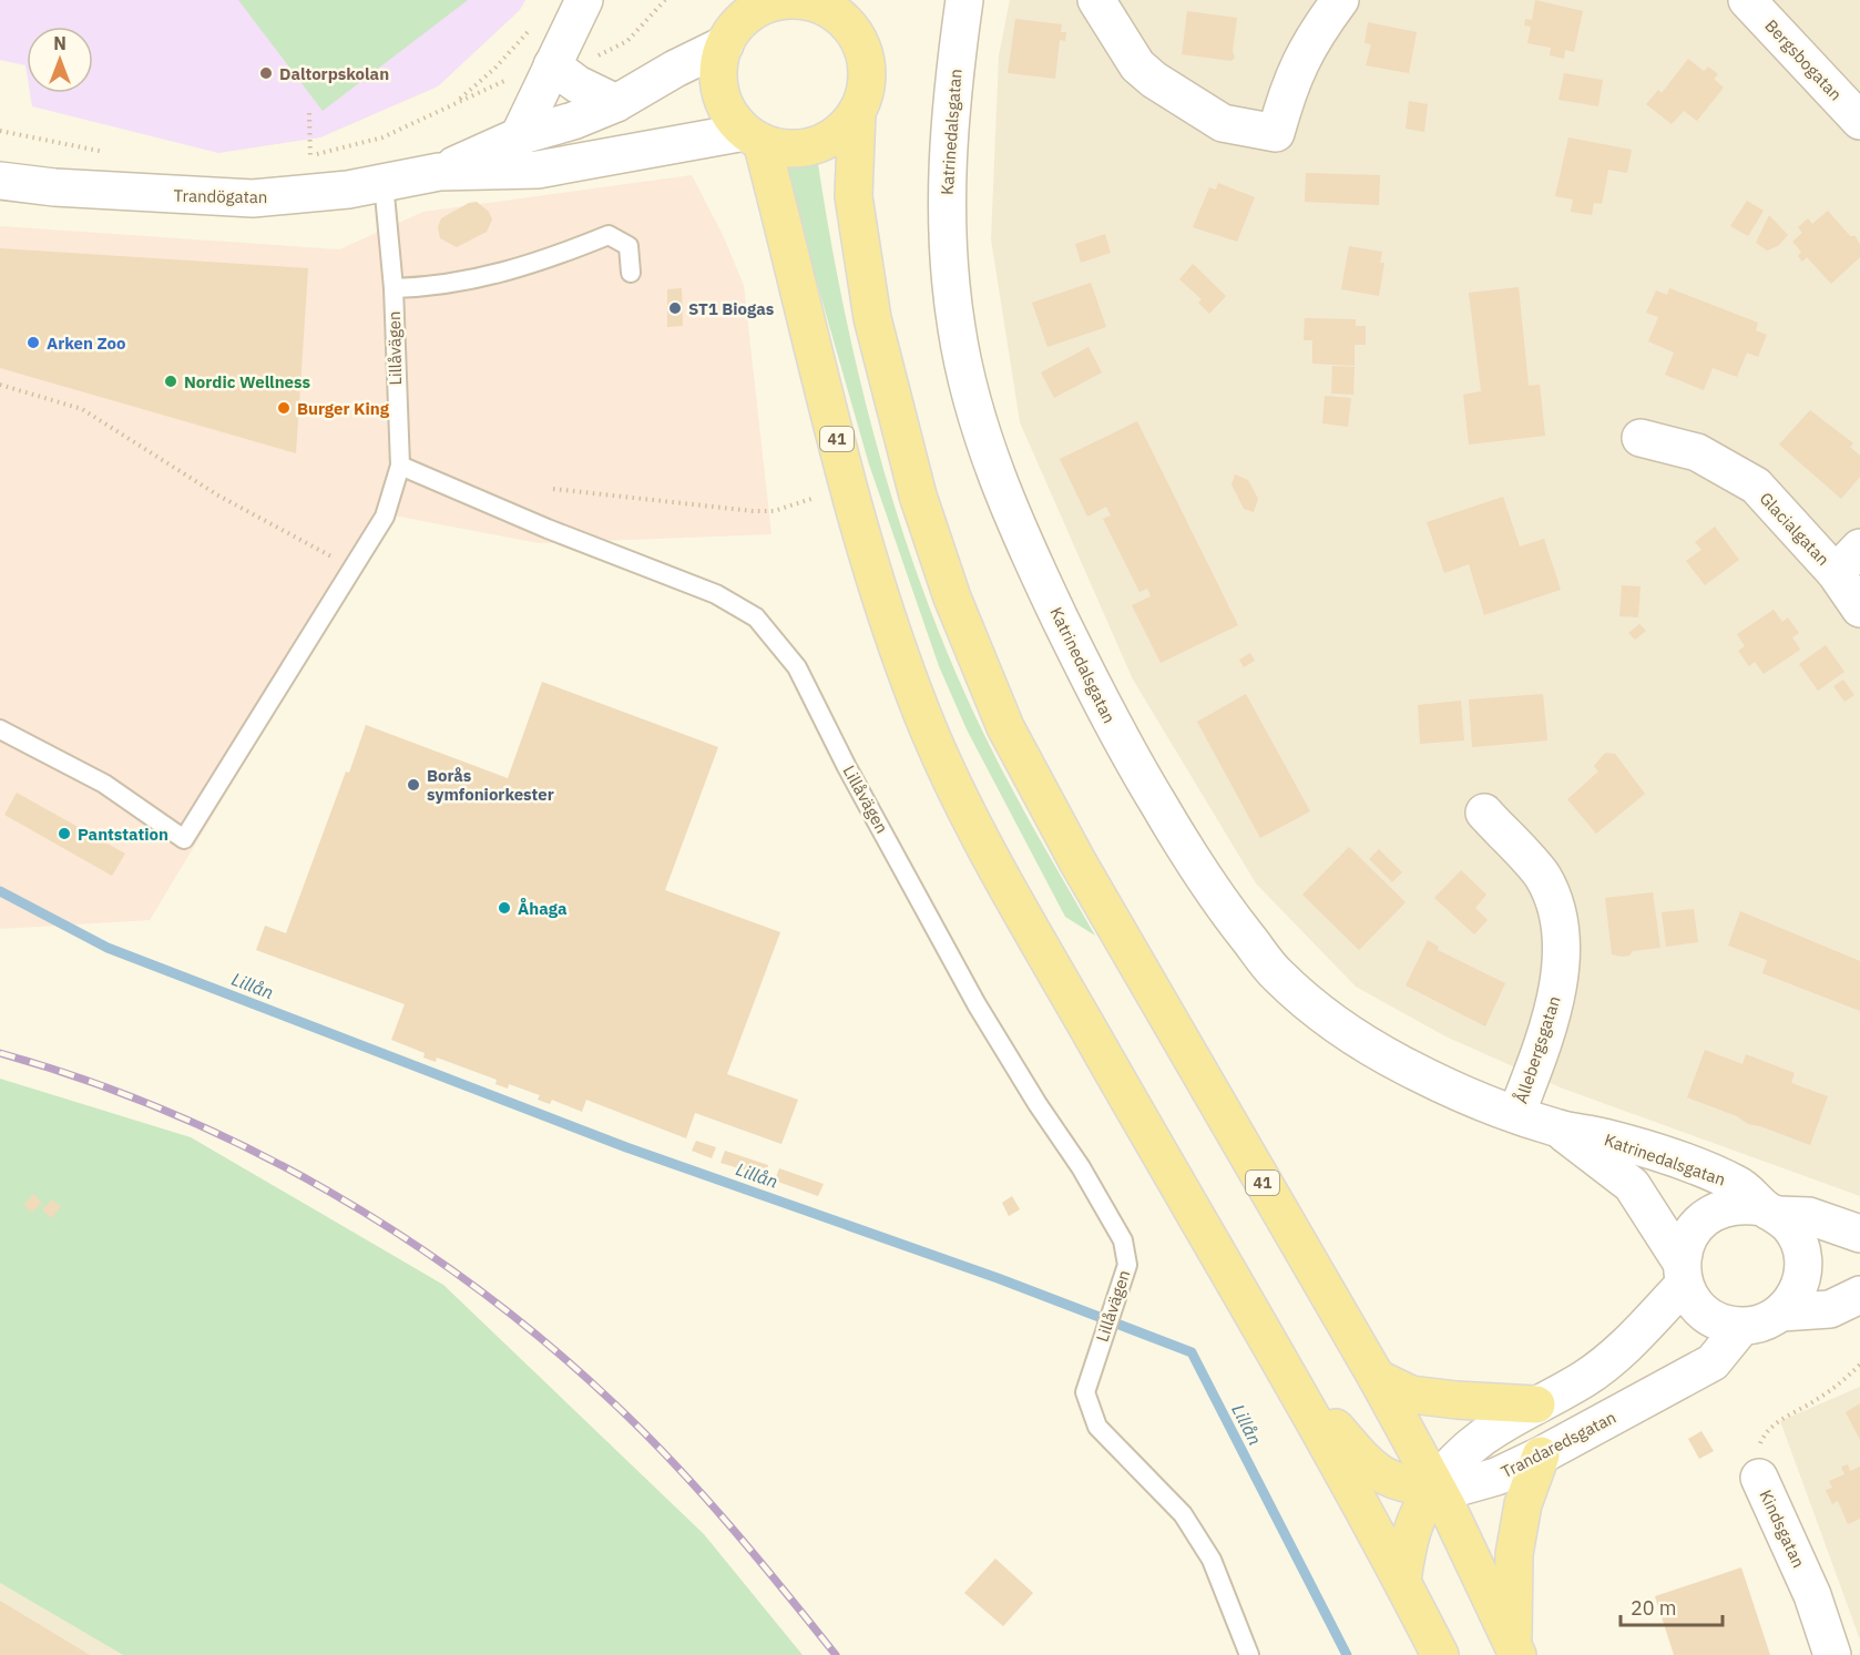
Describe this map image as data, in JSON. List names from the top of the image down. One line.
{"streets":{"main road":["41"],"street":["Bergsbogatan","Katrinedalsgatan","Trandögatan","Glacialgatan","Ållebergsgatan","Trandaredsgatan","Kindsgatan"],"lane":["Lillåvägen"]},"crossings":[["Katrinedalsgatan","Ållebergsgatan"],["Katrinedalsgatan","Trandaredsgatan"],["Trandögatan","Lillåvägen"],["Trandögatan","41"],["41","Trandaredsgatan"]],"water":["Lillån"],"places":["Daltorpskolan","ST1 Biogas","Arken Zoo","Nordic Wellness","Burger King","Borås symfoniorkester","Pantstation","Åhaga"],"scale_bar":"20 m","north":"top"}
